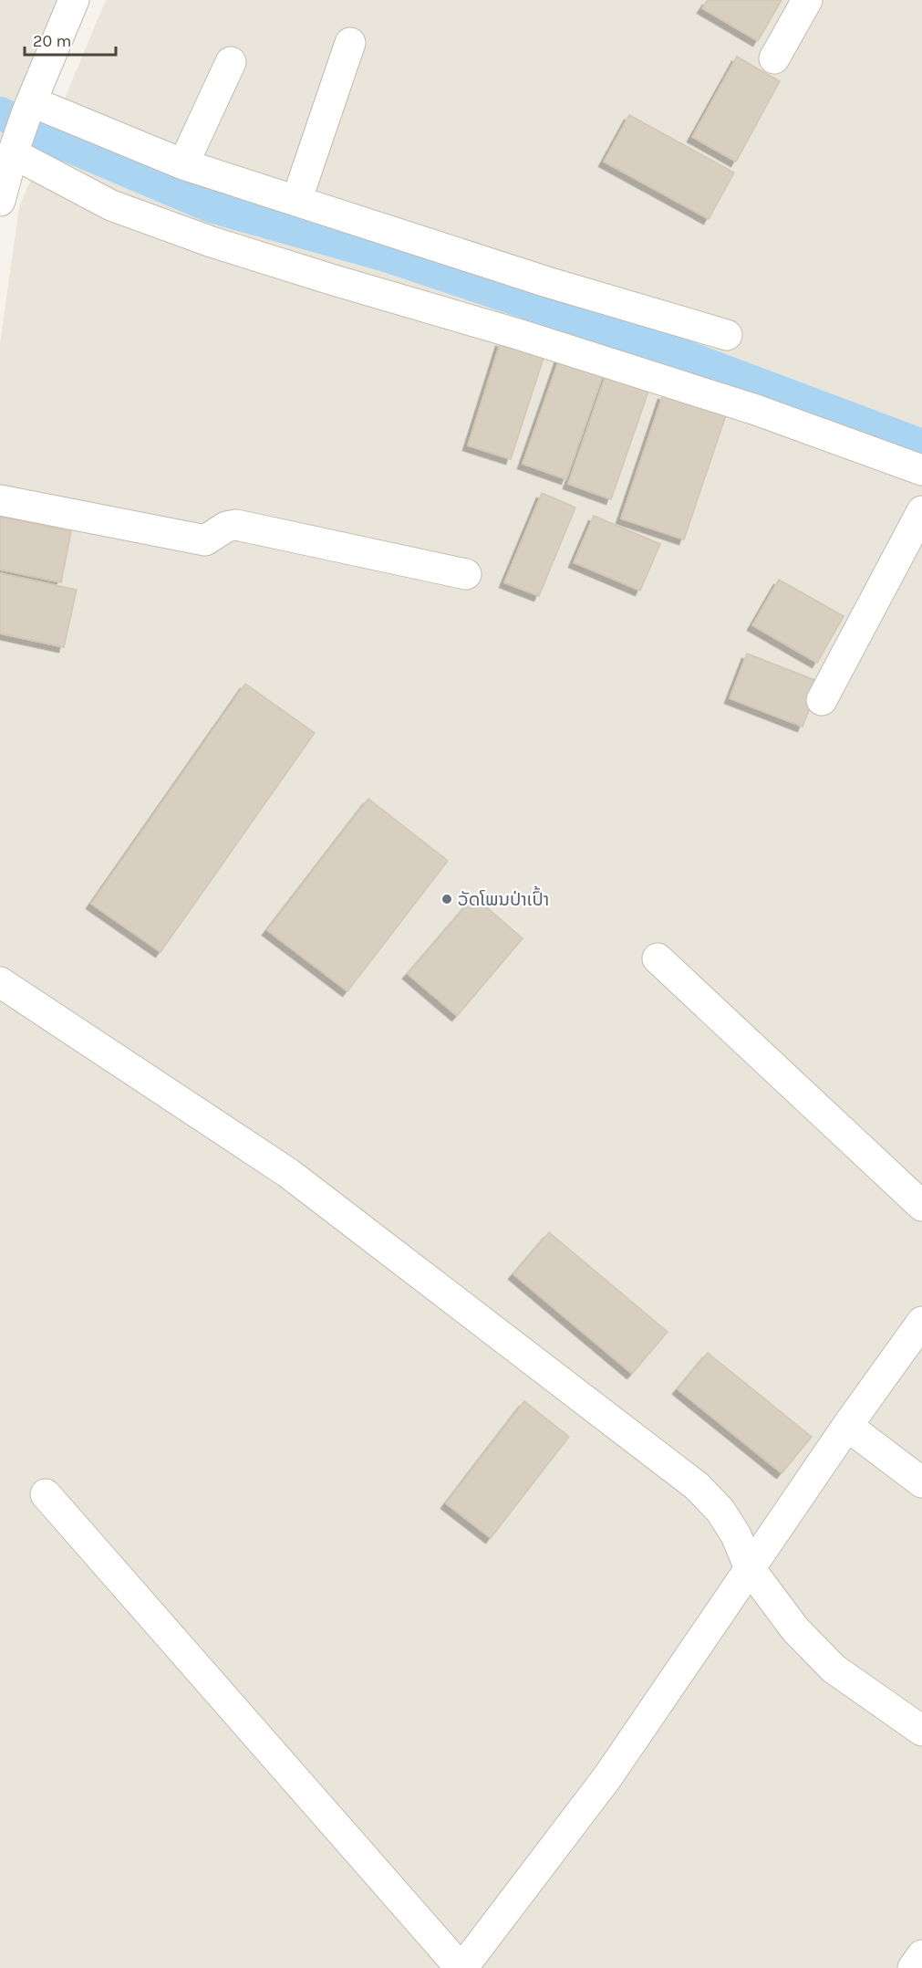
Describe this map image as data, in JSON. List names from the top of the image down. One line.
{"places":["ວັດໂພນປ່າເປົ້າ"],"scale_bar":"20 m"}
